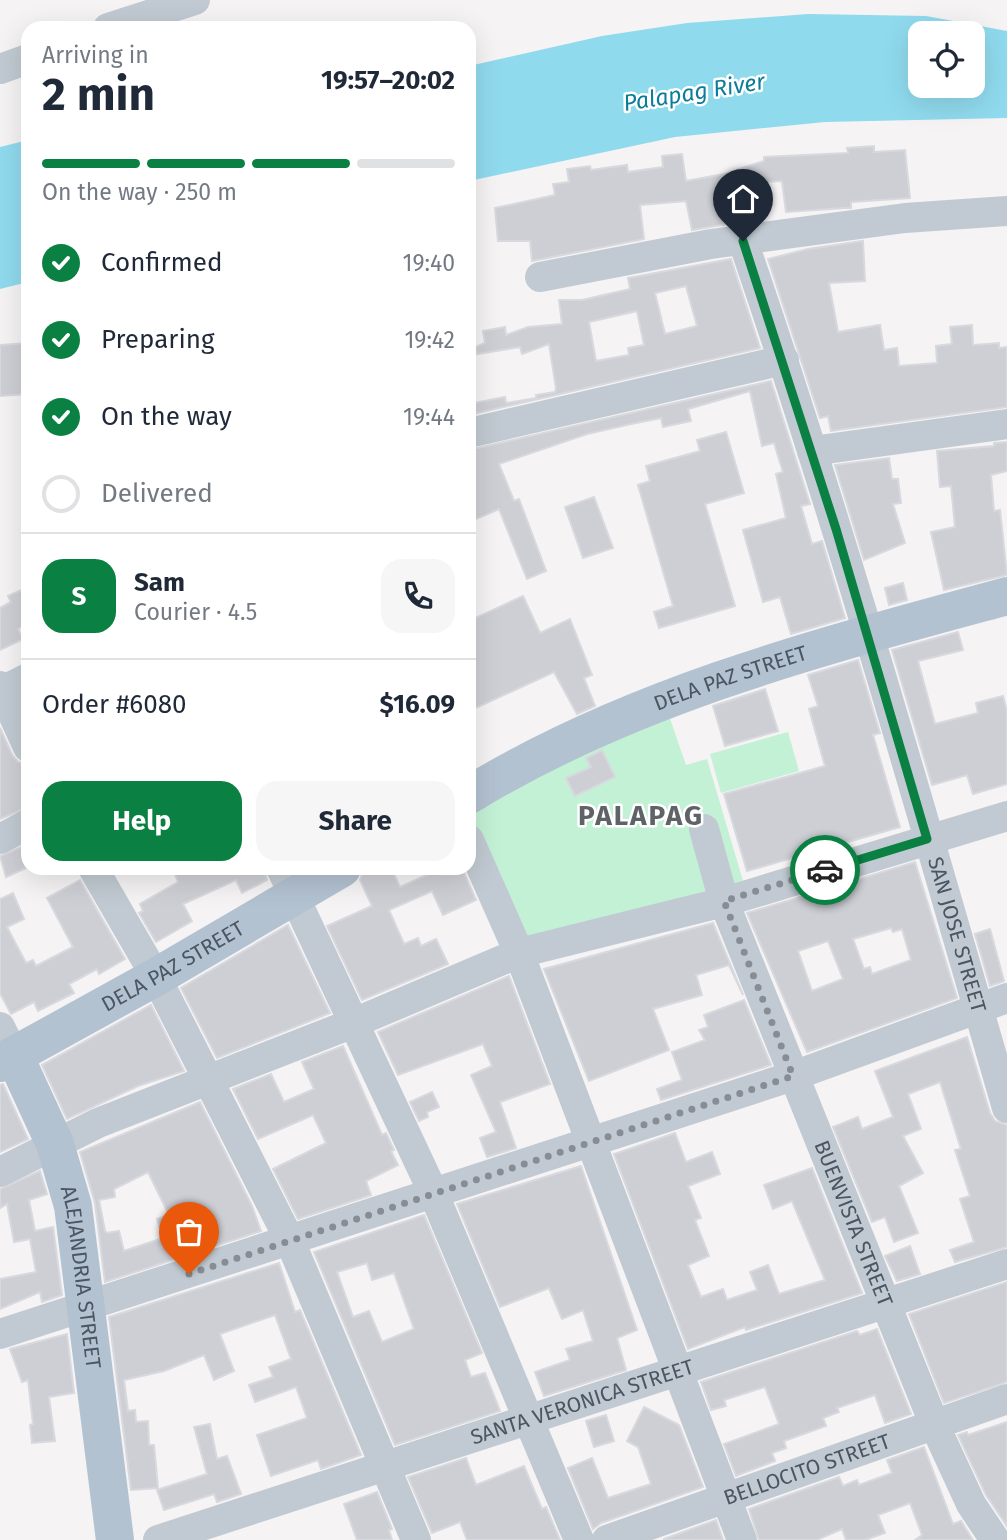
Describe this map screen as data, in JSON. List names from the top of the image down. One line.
{"streets":{"main road":["DELA PAZ STREET","ALEJANDRIA STREET"],"street":["SAN JOSE STREET","BUENVISTA STREET","SANTA VERONICA STREET","BELLOCITO STREET"]},"crossings":[["DELA PAZ STREET","SAN JOSE STREET"],["DELA PAZ STREET","ALEJANDRIA STREET"],["BUENVISTA STREET","SANTA VERONICA STREET"],["BUENVISTA STREET","BELLOCITO STREET"]],"districts":["PALAPAG"],"water":["Palapag River"],"page":{"heading":["2 min","Arriving in","19:57–20:02"],"panel":["Sam","Courier · 4.5","Order #6080","$16.09"],"bar":"On the way · 250 m","list":[["Confirmed","19:40"],["Preparing","19:42"],["On the way","19:44"],"Delivered"],"round":"S","buttons":["Help","Share"]}}
